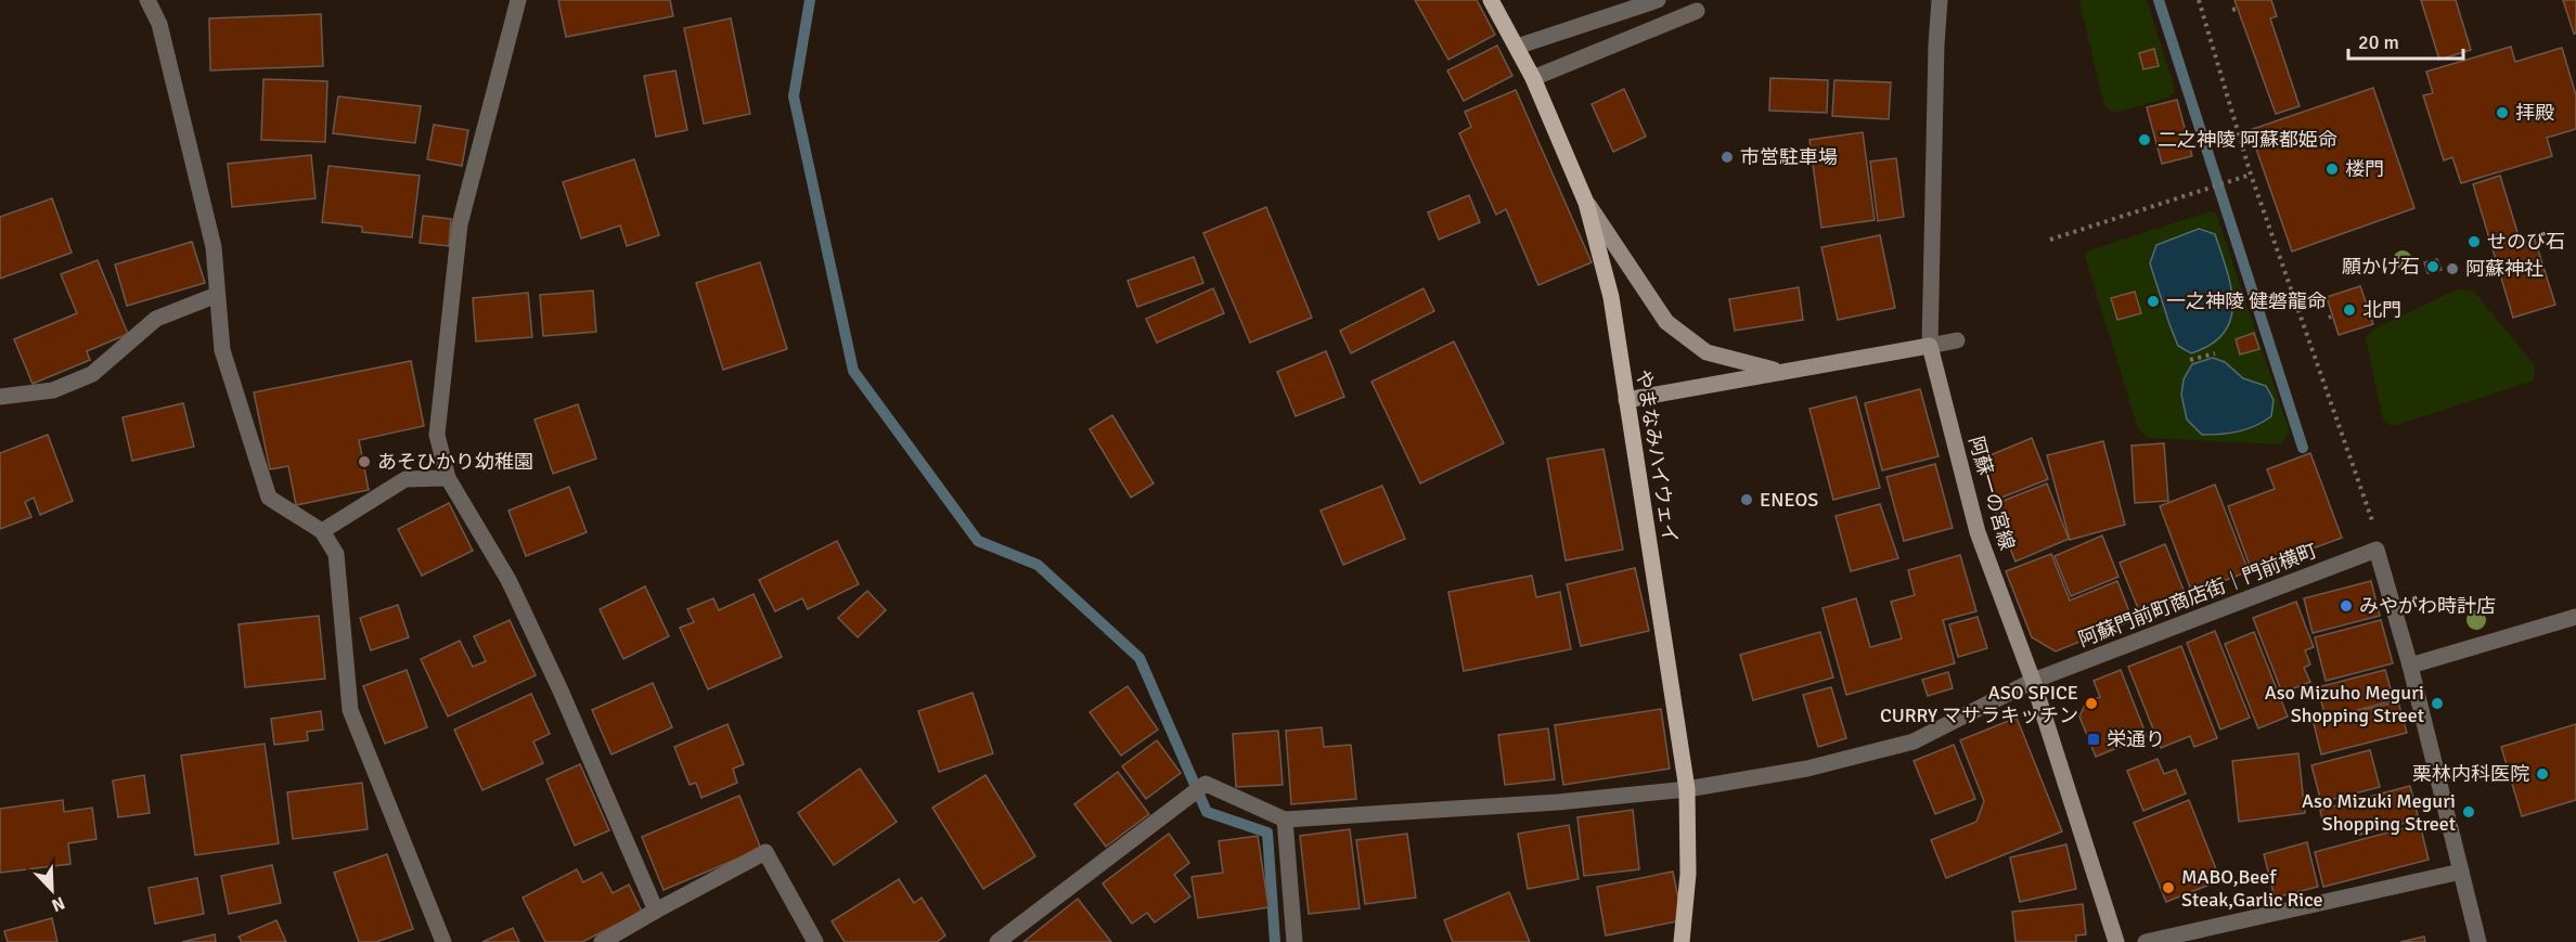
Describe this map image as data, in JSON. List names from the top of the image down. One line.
{"streets":{"main road":["やまなみハイウェイ","阿蘇一の宮線"],"street":["阿蘇門前町商店街｜門前横町"]},"crossings":[["やまなみハイウェイ","阿蘇門前町商店街｜門前横町"],["阿蘇一の宮線","阿蘇門前町商店街｜門前横町"]],"places":{"other":["拝殿","二之神陵 阿蘇都姫命","市営駐車場","楼門","せのび石","願かけ石","阿蘇神社","一之神陵 健磐龍命","北門","あそひかり幼稚園","ENEOS","みやがわ時計店","ASO SPICE CURRY マサラキッチン","Aso Mizuho Meguri Shopping Street","栗林内科医院","Aso Mizuki Meguri Shopping Street","MABO,Beef Steak,Garlic Rice"],"transit":["栄通り"]},"scale_bar":"20 m","north":"bottom right"}
